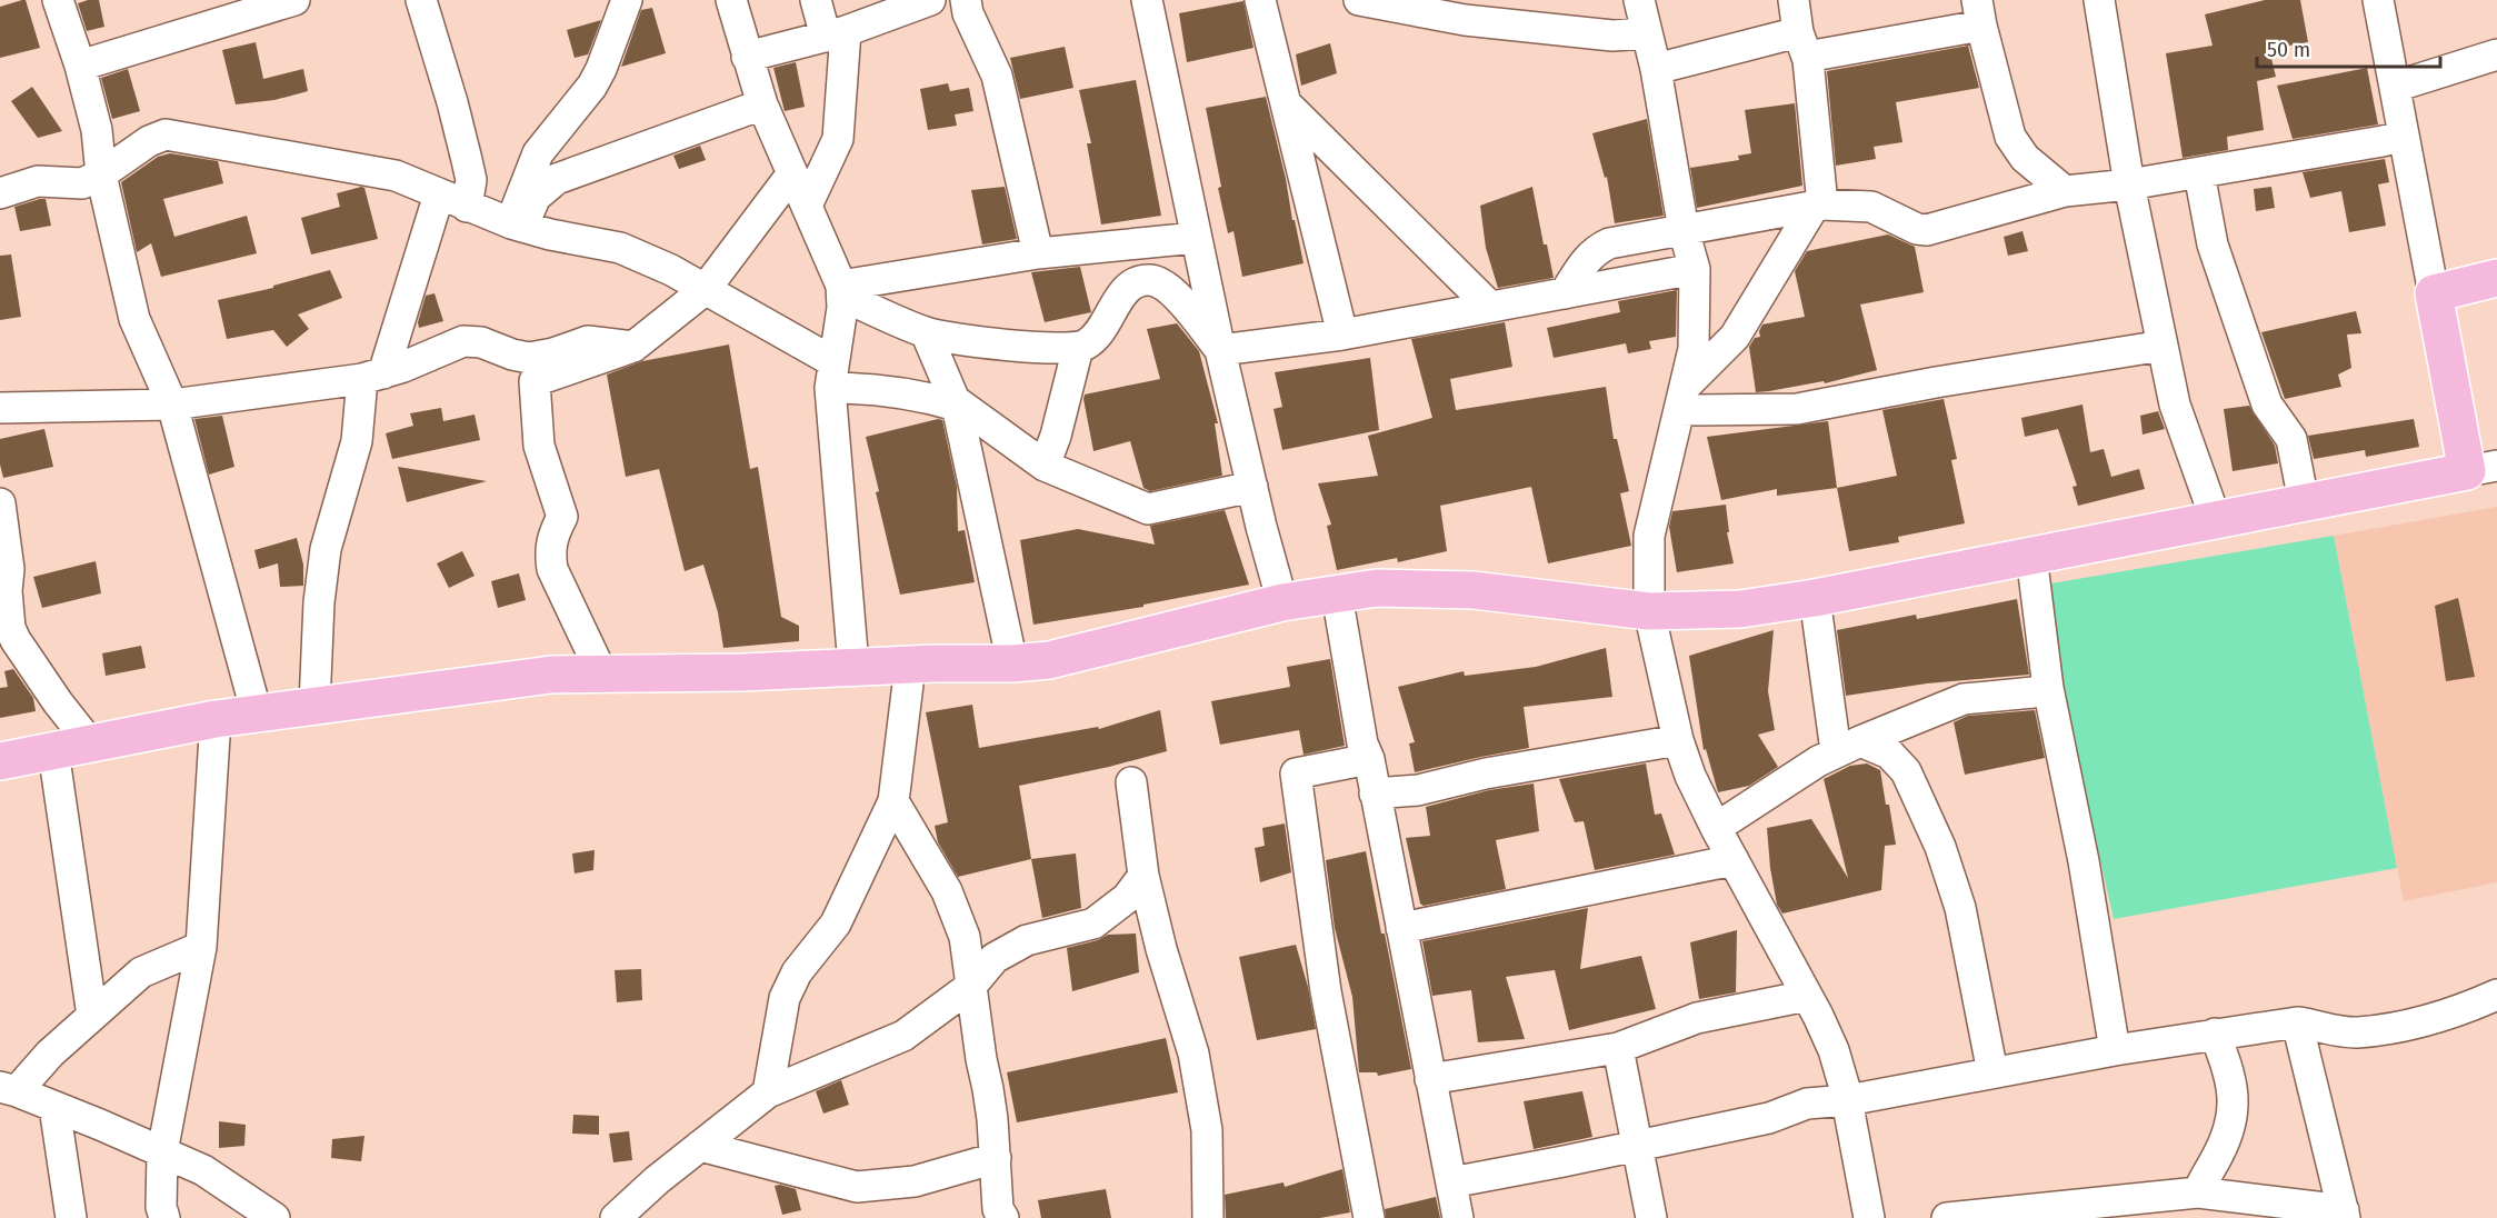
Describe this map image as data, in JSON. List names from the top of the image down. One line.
{"scale_bar":"50 m"}
